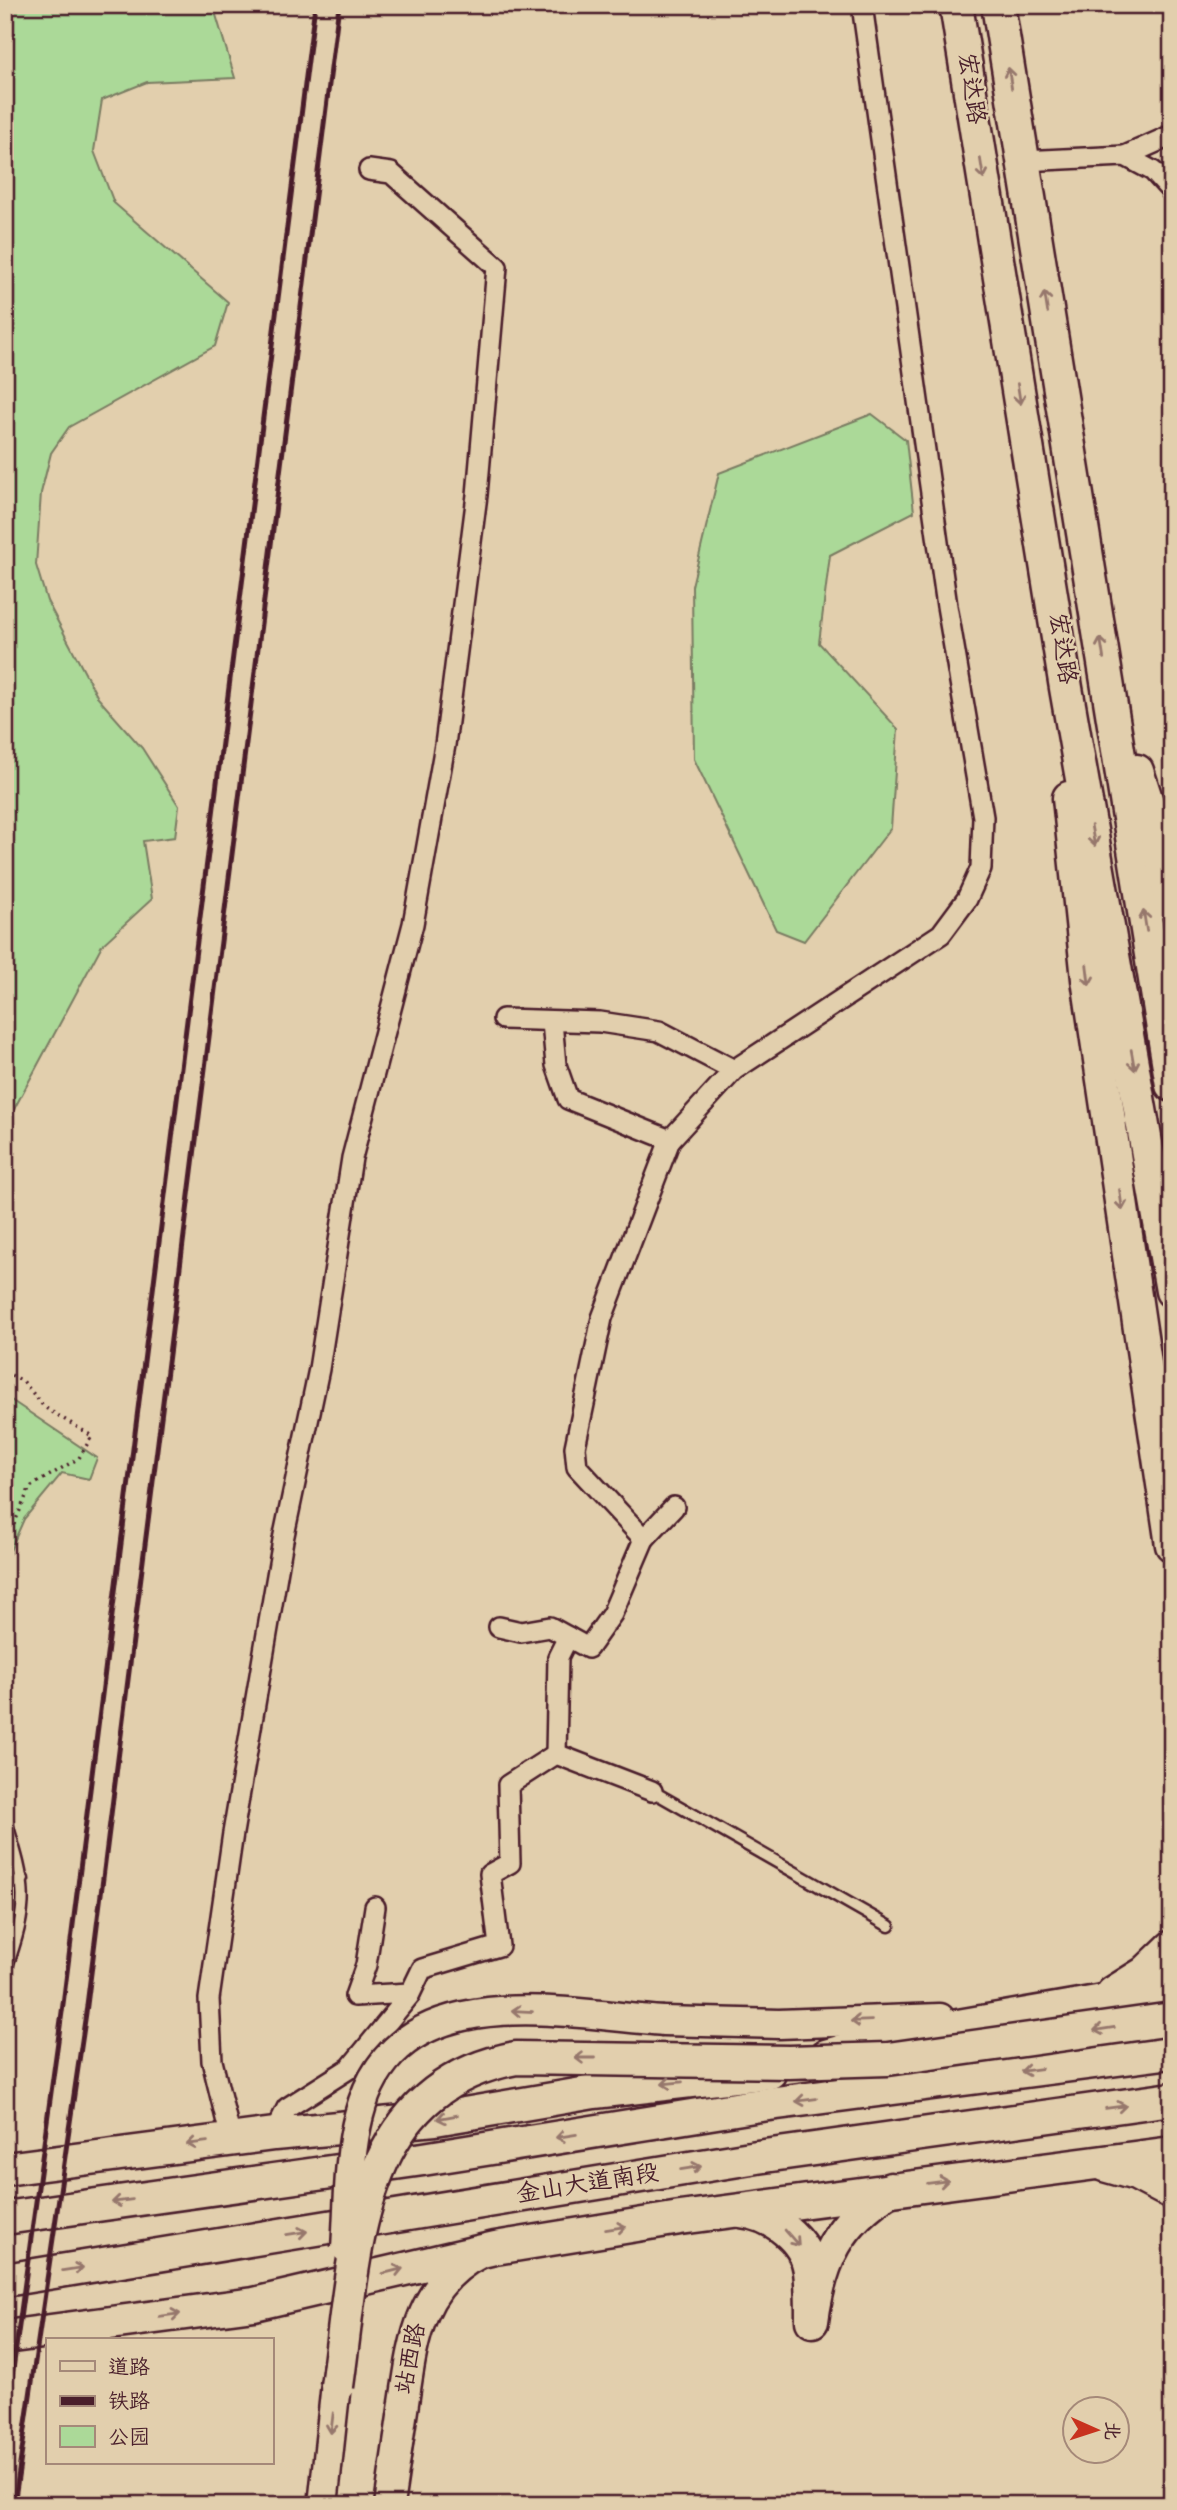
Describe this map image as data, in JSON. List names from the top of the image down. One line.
{"streets":{"main road":["宏达路","金山大道南段"],"street":["站西路"]},"legend":["道路","铁路","公园"],"north":"right"}
